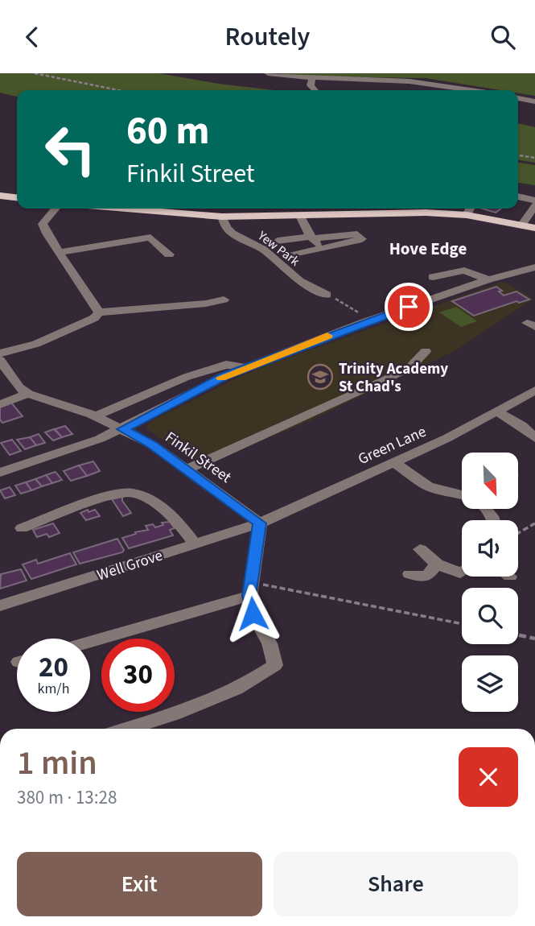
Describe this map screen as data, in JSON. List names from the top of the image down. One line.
{"streets":{"street":["Yew Park","Green Lane","Finkil Street","Well Grove"]},"crossings":[["Green Lane","Finkil Street"],["Green Lane","Well Grove"],["Finkil Street","Well Grove"]],"districts":["Hove Edge"],"places":{"school or university":["Trinity Academy St Chad's"]},"north":"bottom right","page":{"header":"Routely","turn":["60 m","Finkil Street"],"speed":"20 km/h","limit":"30","heading":["1 min","380 m · 13:28"],"buttons":["Exit","Share"]}}
